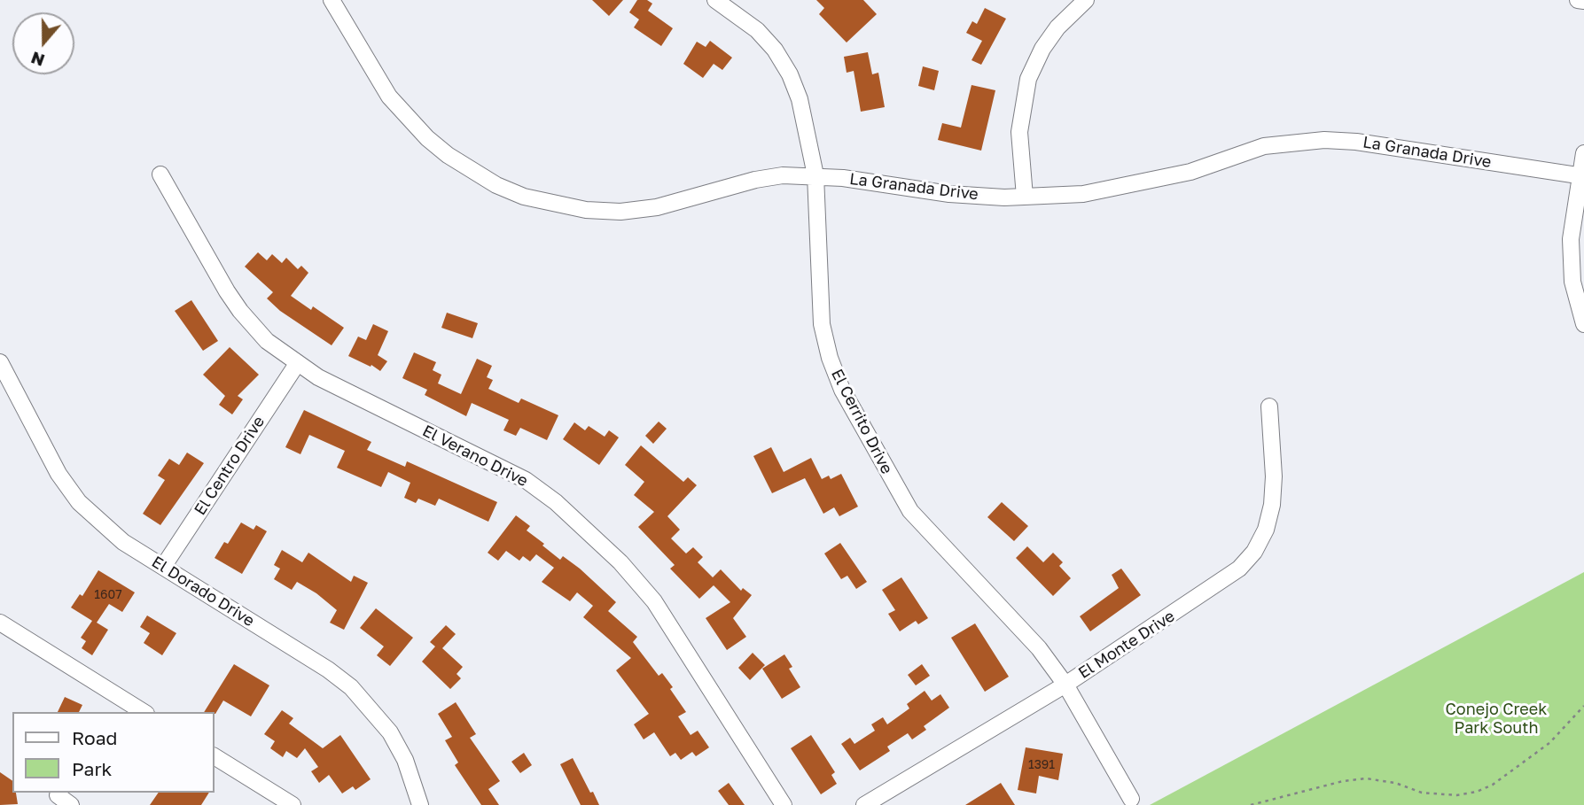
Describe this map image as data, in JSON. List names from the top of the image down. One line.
{"streets":{"street":["La Granada Drive","El Cerrito Drive","El Verano Drive","El Centro Drive","El Dorado Drive","El Monte Drive"]},"crossings":[["La Granada Drive","El Cerrito Drive"],["El Cerrito Drive","El Monte Drive"],["El Verano Drive","El Centro Drive"],["El Centro Drive","El Dorado Drive"]],"parks":["Conejo Creek Park South"],"house_numbers":["1607","1391"],"legend":["Road","Park"],"north":"bottom"}
